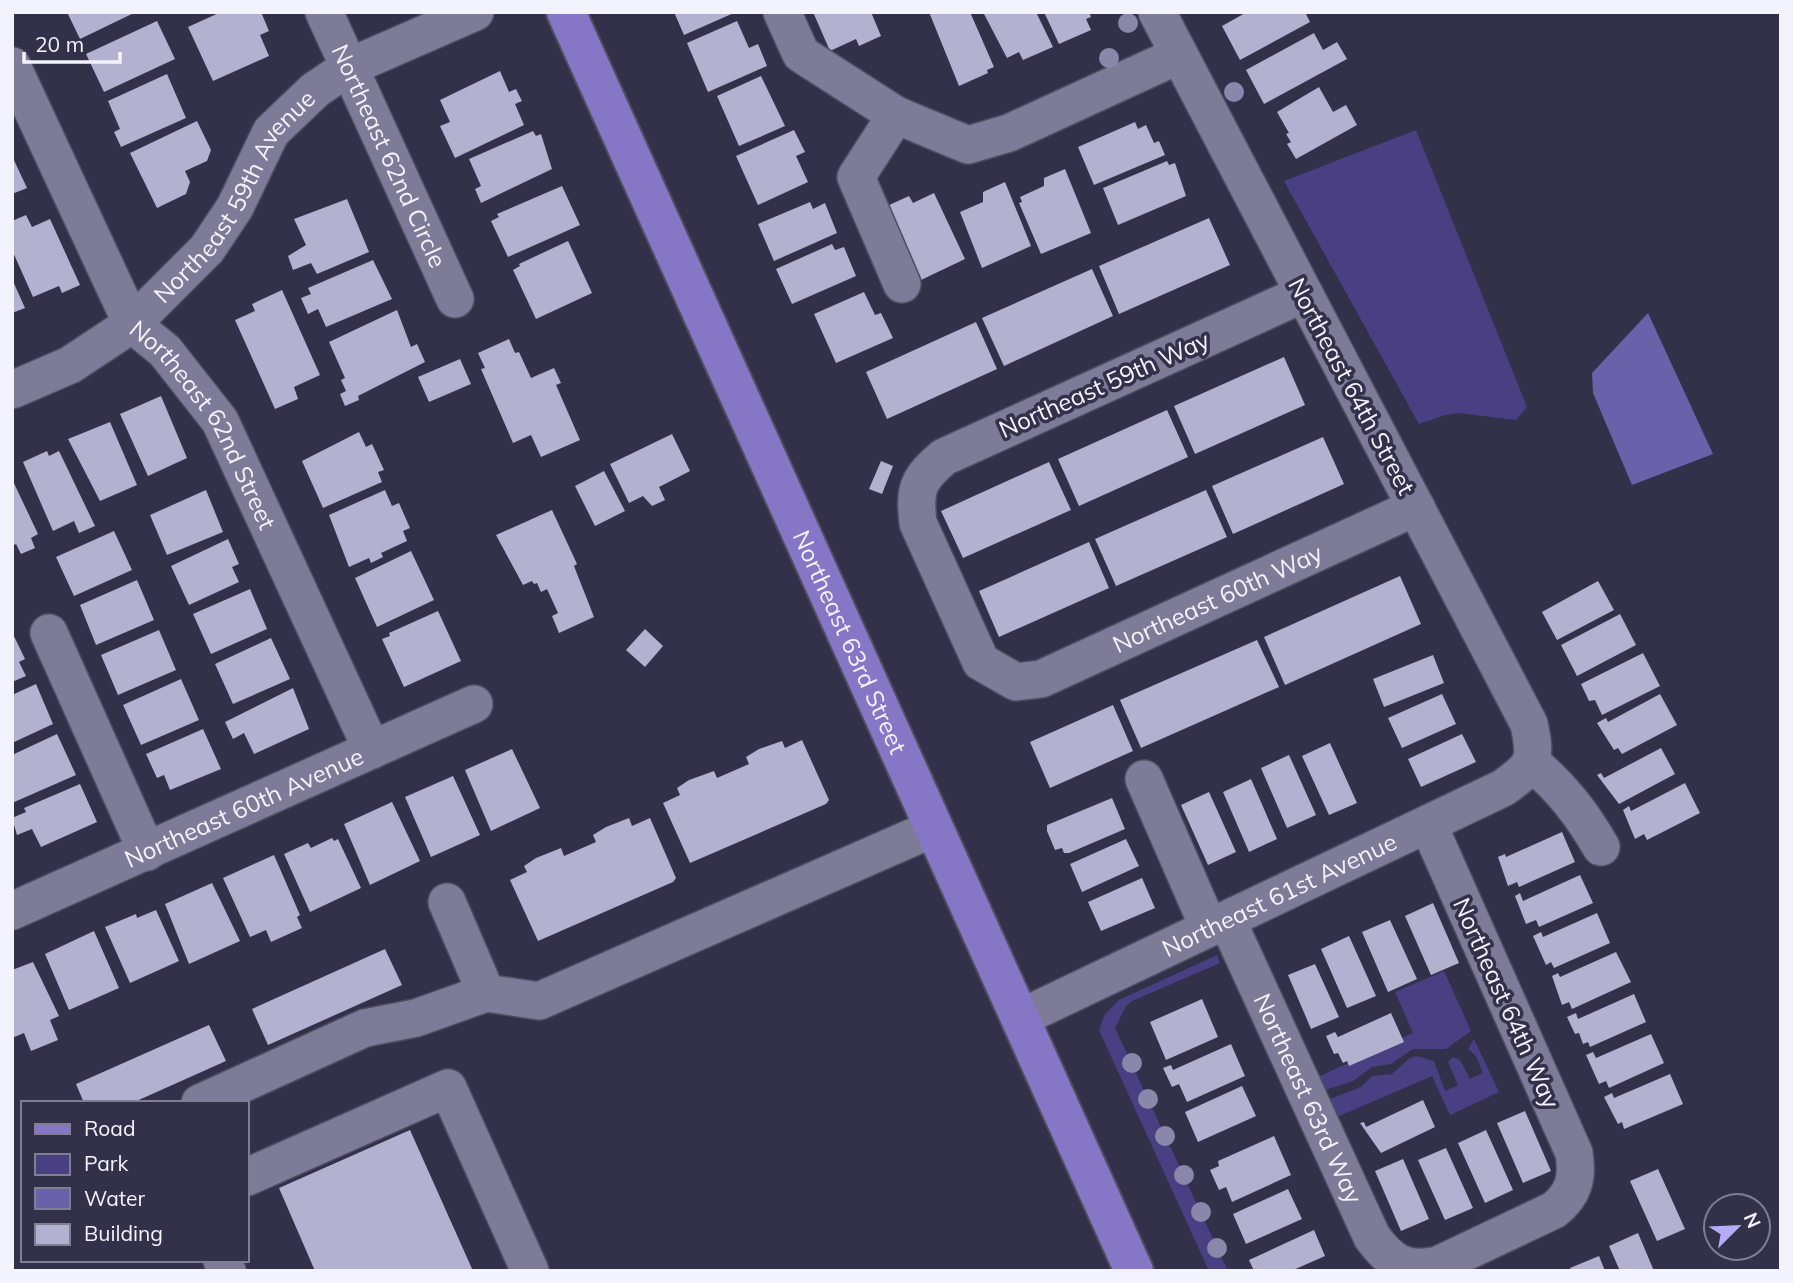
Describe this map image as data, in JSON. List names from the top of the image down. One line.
{"streets":{"main road":["Northeast 63rd Street"],"street":["Northeast 62nd Circle","Northeast 59th Avenue","Northeast 59th Way","Northeast 64th Street","Northeast 62nd Street","Northeast 60th Way","Northeast 60th Avenue","Northeast 61st Avenue","Northeast 64th Way","Northeast 63rd Way"]},"crossings":[["Northeast 62nd Circle","Northeast 59th Avenue"],["Northeast 59th Avenue","Northeast 62nd Street"],["Northeast 59th Way","Northeast 64th Street"],["Northeast 59th Way","Northeast 60th Way"],["Northeast 64th Street","Northeast 60th Way"],["Northeast 64th Street","Northeast 61st Avenue"],["Northeast 62nd Street","Northeast 60th Avenue"],["Northeast 63rd Street","Northeast 61st Avenue"],["Northeast 61st Avenue","Northeast 64th Way"],["Northeast 61st Avenue","Northeast 63rd Way"],["Northeast 64th Way","Northeast 63rd Way"]],"legend":["Road","Park","Water","Building"],"scale_bar":"20 m","north":"top right"}
